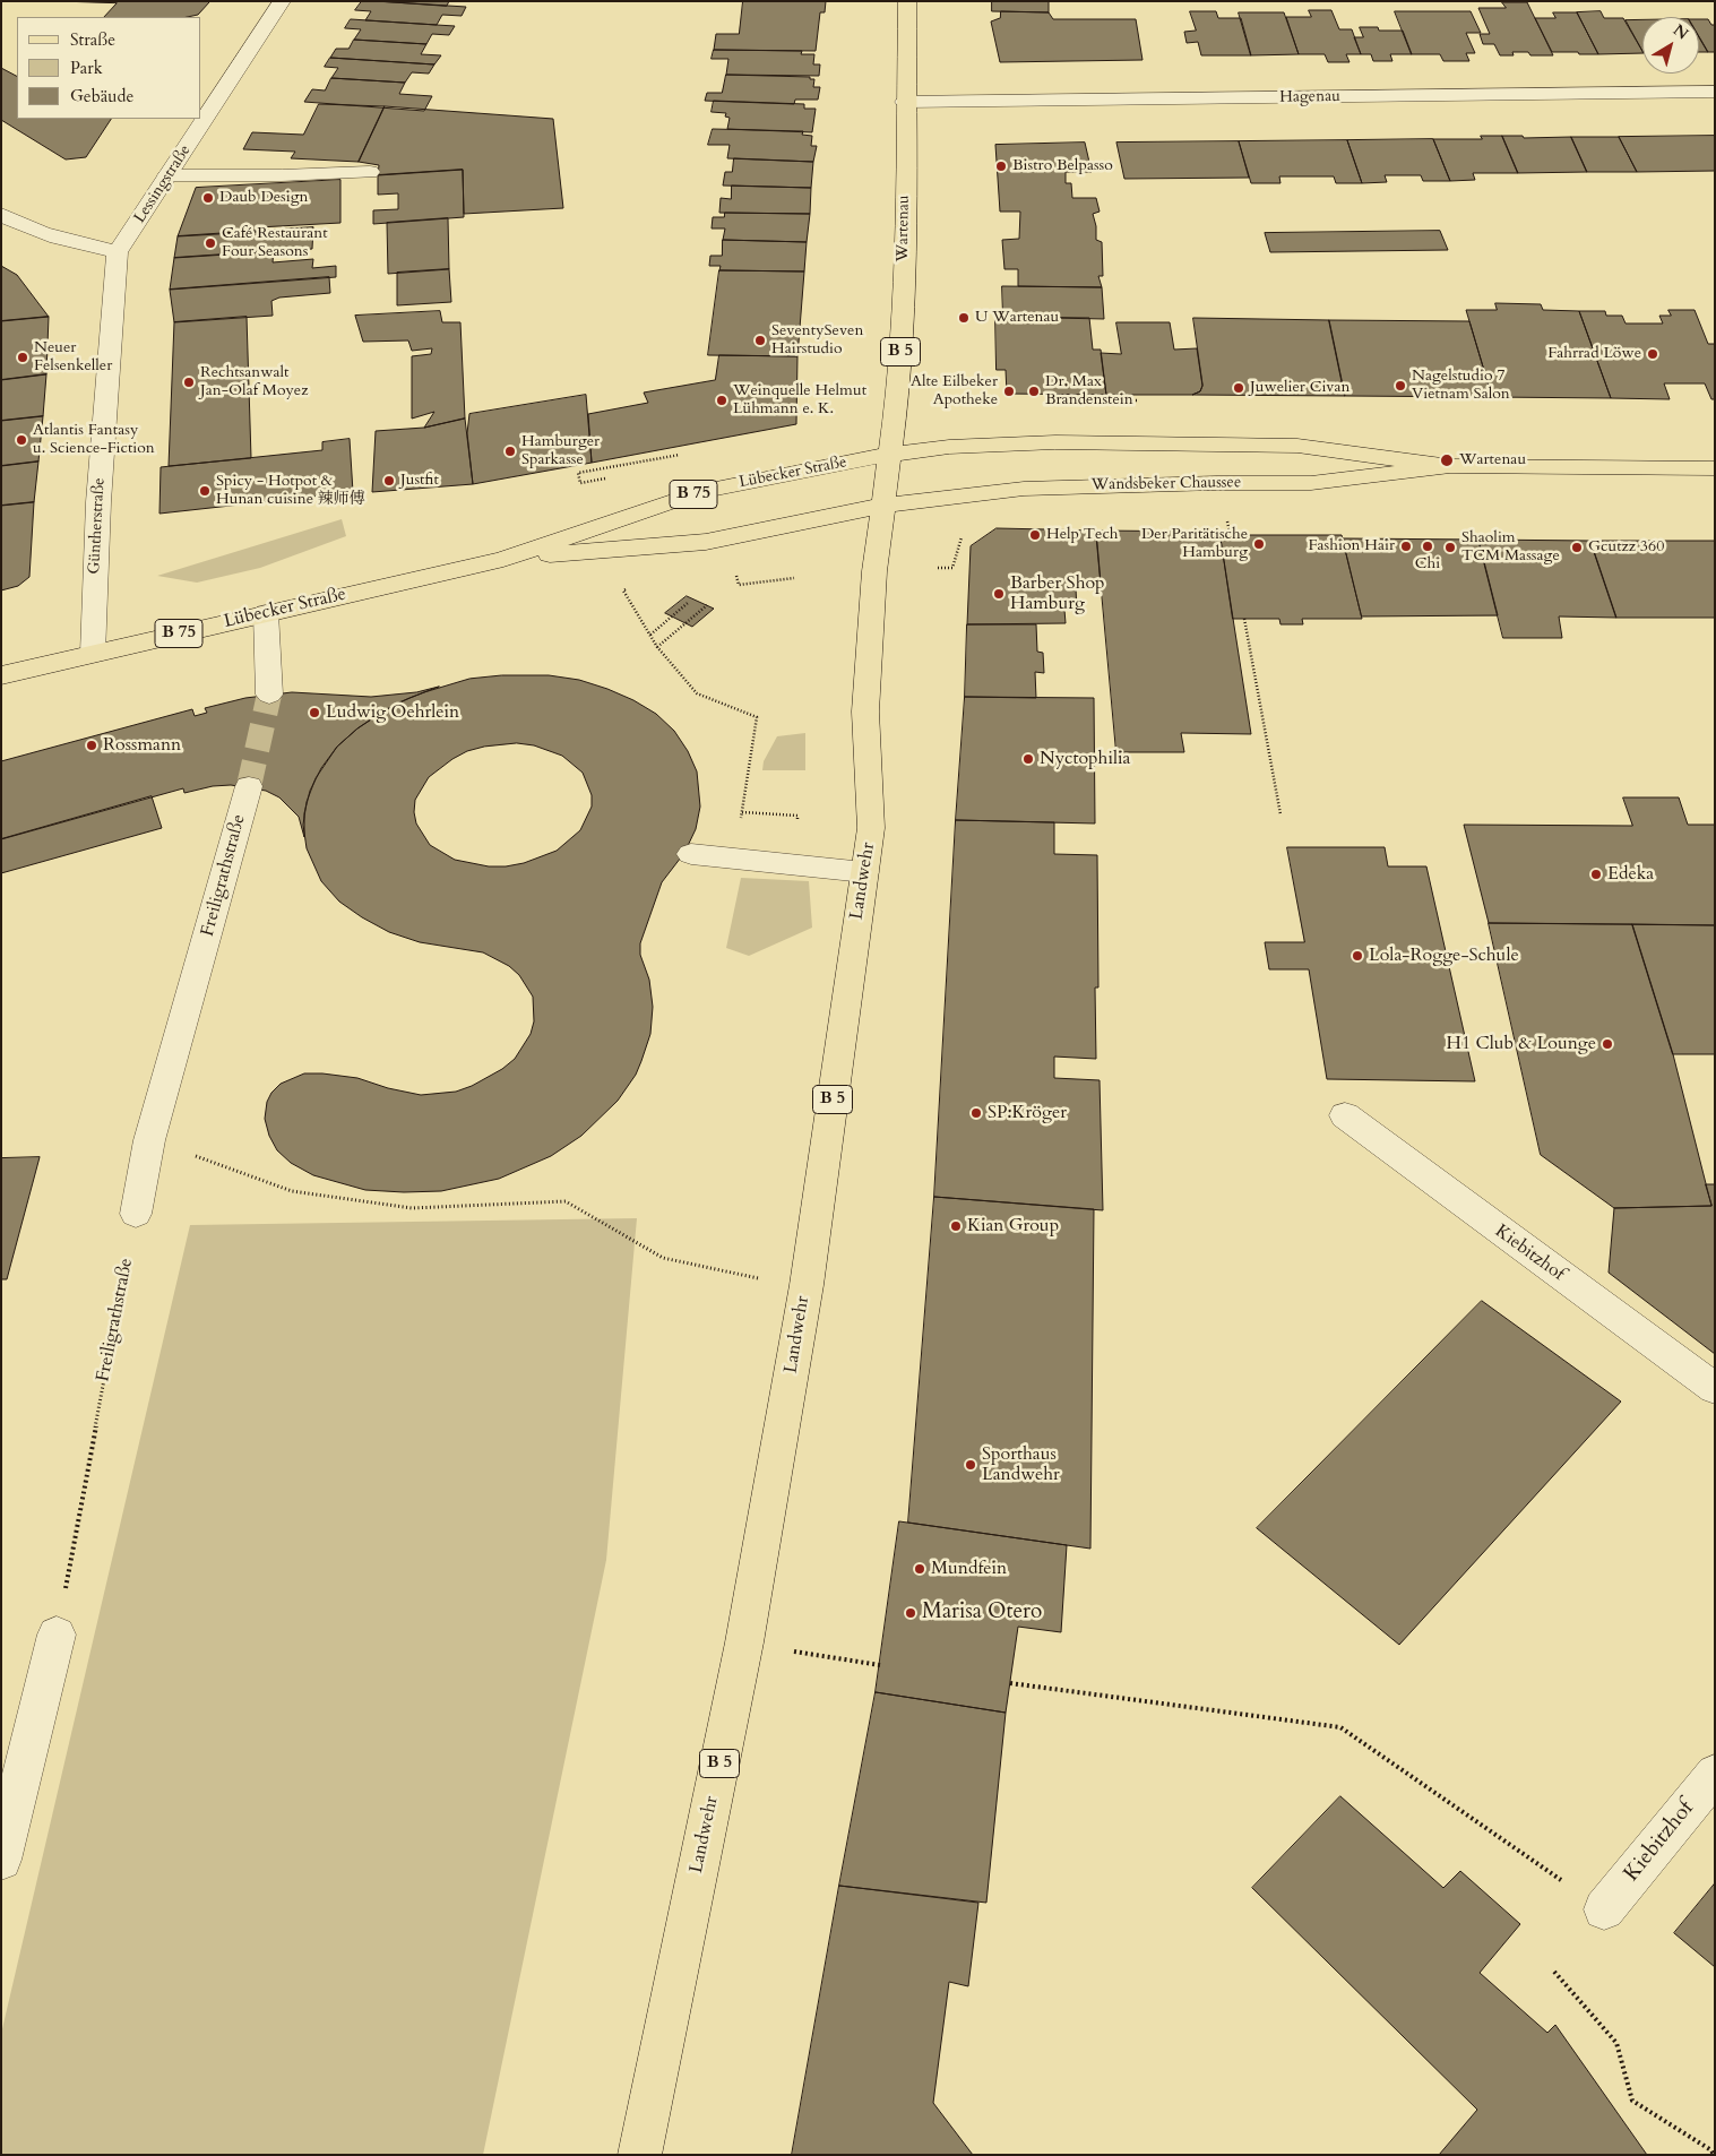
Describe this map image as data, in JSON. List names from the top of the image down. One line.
{"streets":{"main road":["Wartenau","B 5","Lübecker Straße","Wandsbeker Chaussee","B 75","Landwehr"],"street":["Hagenau","Lessingstraße","Güntherstraße","Freiligrathstraße","Kiebitzhof"]},"crossings":[["Hagenau","Wartenau"],["Lessingstraße","Güntherstraße"],["Wartenau","B 5"],["Wartenau","Lübecker Straße"],["Wartenau","Wandsbeker Chaussee"],["B 5","Lübecker Straße"],["B 5","Wandsbeker Chaussee"],["B 5","Landwehr"],["Lübecker Straße","Wandsbeker Chaussee"],["Lübecker Straße","Güntherstraße"],["Lübecker Straße","Landwehr"],["Wandsbeker Chaussee","Landwehr"]],"places":["Bistro Belpasso","Daub Design","Café Restaurant Four Seasons","U Wartenau","SeventySeven Hairstudio","Fahrrad Löwe","Neuer Felsenkeller","Rechtsanwalt Jan-Olaf Moyez","Nagelstudio 7 Vietnam Salon","Juwelier Civan","Alte Eilbeker Apotheke","Dr. Max Brandenstein","Weinquelle Helmut Lühmann e. K.","Atlantis Fantasy u. Science-Fiction","Hamburger Sparkasse","Wartenau","Justfit","Spicy - Hotpot & Hunan cuisine 辣师傅","Help Tech","Der Paritätische Hamburg","Fashion Hair","Chi","Shaolim TCM Massage","Gcutzz 360","Barber Shop Hamburg","Ludwig Oehrlein","Rossmann","Nyctophilia","Edeka","Lola-Rogge-Schule","H1 Club & Lounge","SP:Kröger","Kian Group","Sporthaus Landwehr","Mundfein","Marisa Otero"],"legend":["Straße","Park","Gebäude"],"north":"top right"}
